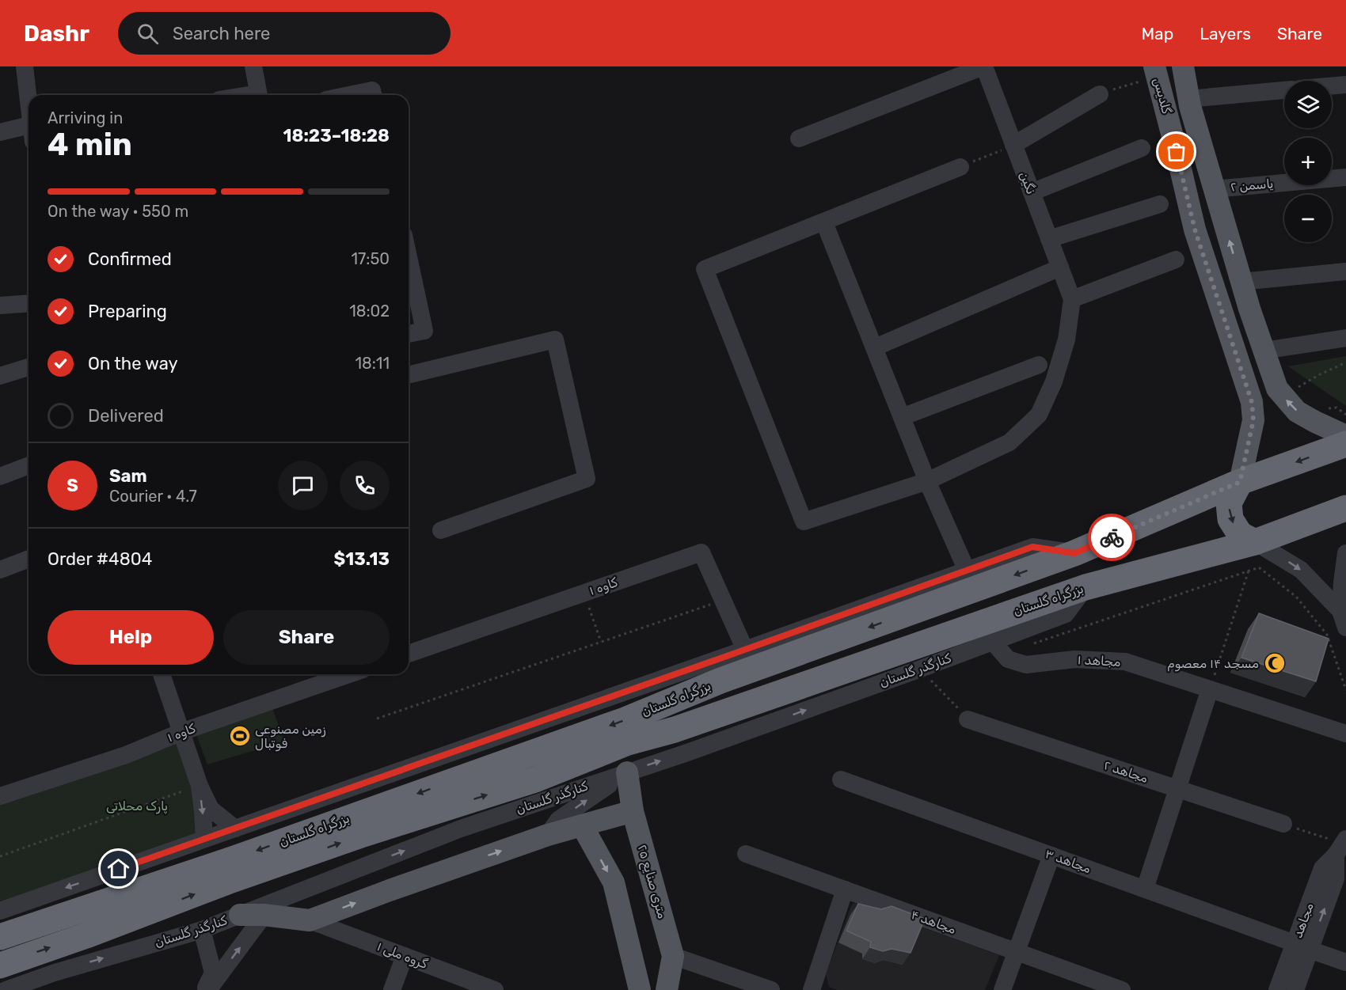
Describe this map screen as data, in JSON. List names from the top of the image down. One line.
{"streets":{"highway":["بزرگراه گلستان"],"main road":["گلدیس","۲۵ متری صنایع"],"street":["نگین","یاسمن ۲","کاوه ۱","۱ مجاهد","کنارگذر گلستان","مجاهد ۲","مجاهد ۳","مجاهد","مجاهد ۴","گروه ملی ۱"]},"crossings":[["گلدیس","یاسمن ۲"],["گلدیس","بزرگراه گلستان"],["کاوه ۱","بزرگراه گلستان"],["بزرگراه گلستان","کنارگذر گلستان"],["۱ مجاهد","کنارگذر گلستان"],["کنارگذر گلستان","۲۵ متری صنایع"],["مجاهد ۳","مجاهد"]],"parks":["پارک محلاتی"],"places":{"mosque":["مسجد ۱۴ معصوم"],"sports":["زمین مصنوعی فوتبال"]},"page":{"header":"Dashr","search":"Search here","nav":["Map","Layers","Share"],"map_buttons":["+","−"],"heading":["4 min","Arriving in","18:23–18:28"],"panel":["Sam","Courier · 4.7","Order #4804","$13.13"],"bar":"On the way · 550 m","list":[["Confirmed","17:50"],["Preparing","18:02"],["On the way","18:11"],"Delivered"],"round":"S","buttons":["Help","Share"]}}
